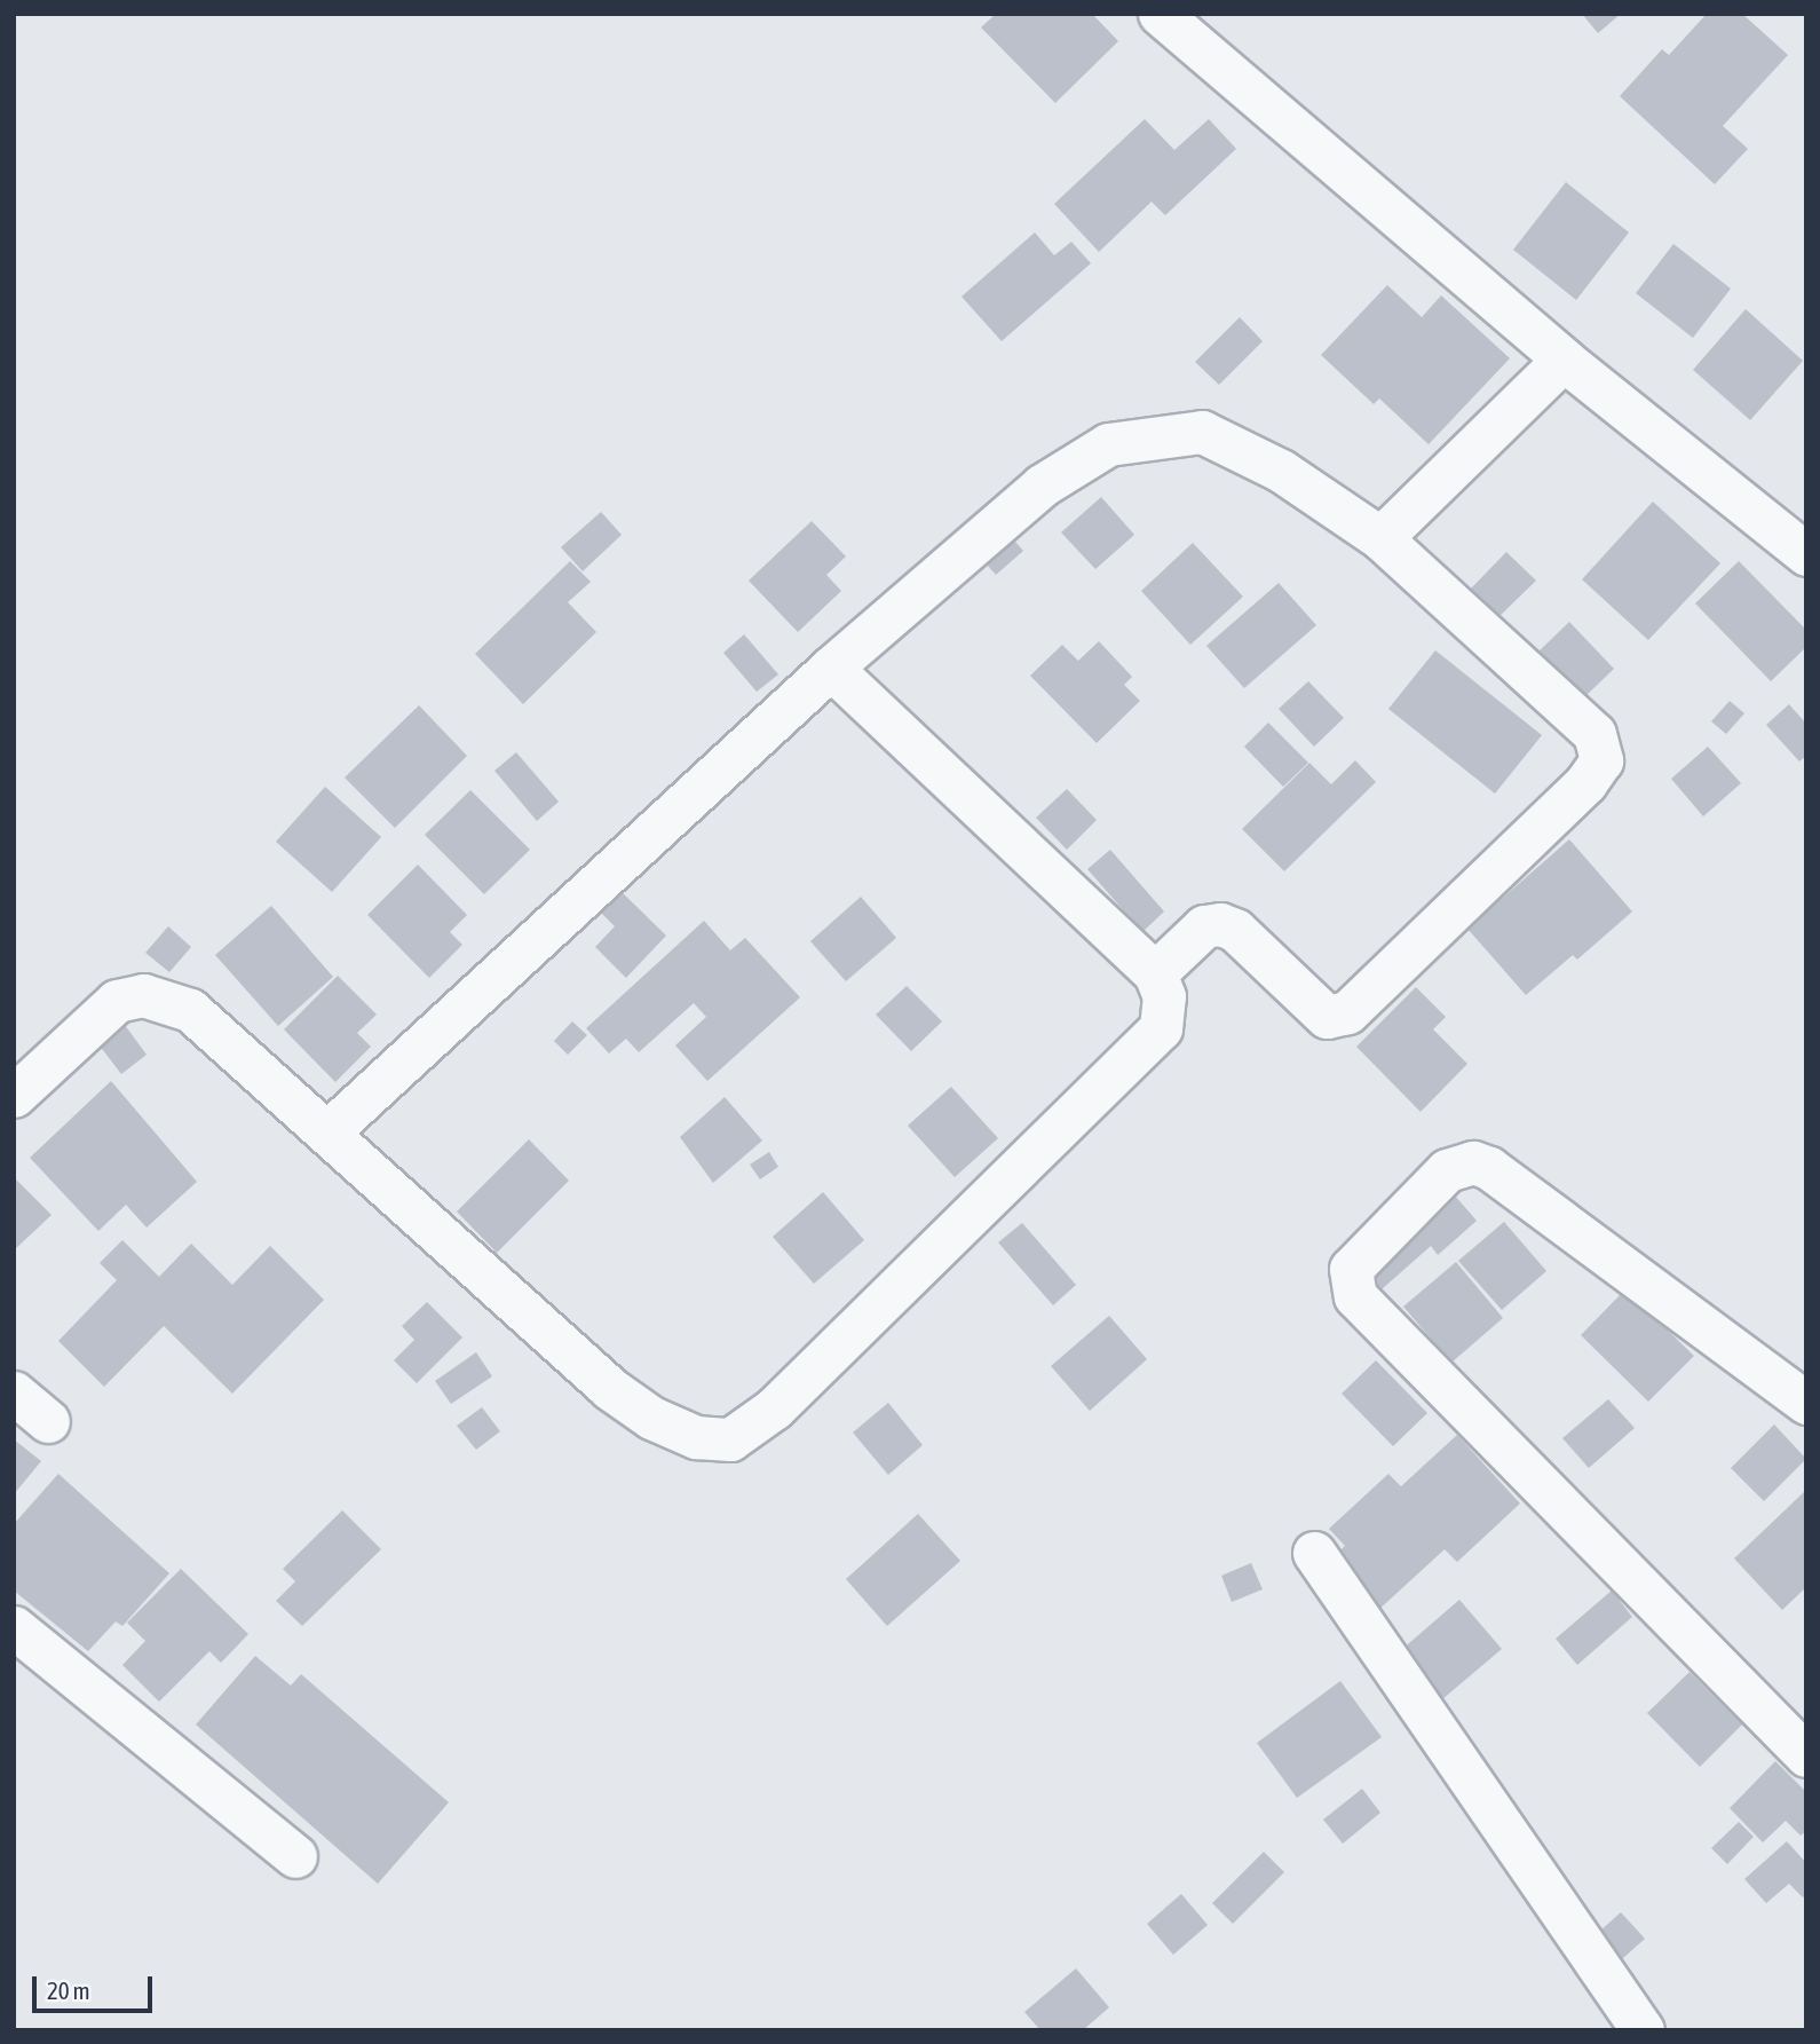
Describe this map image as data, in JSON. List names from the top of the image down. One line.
{"scale_bar":"20 m"}
